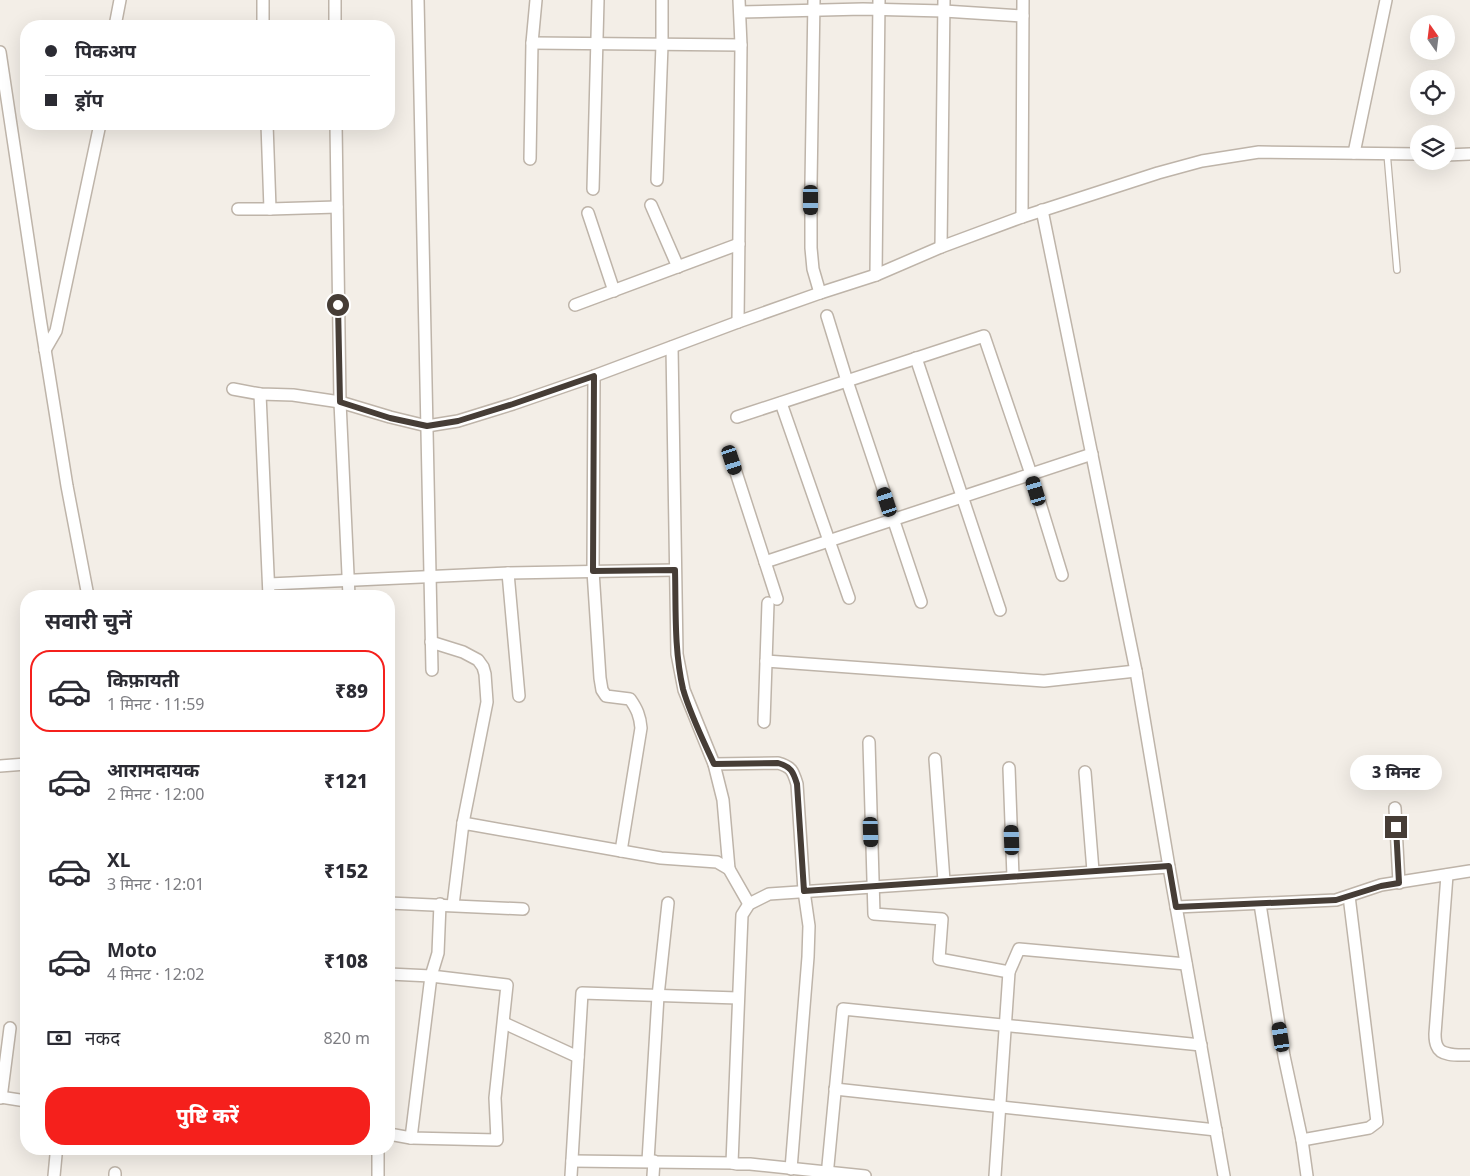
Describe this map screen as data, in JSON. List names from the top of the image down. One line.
{"north":"top","page":{"banner":["पिकअप","ड्रॉप"],"heading":"सवारी चुनें","list":[{"name":"किफ़ायती","note":"1 मिनट · 11:59","value":"₹89"},{"name":"आरामदायक","note":"2 मिनट · 12:00","value":"₹121"},{"name":"XL","note":"3 मिनट · 12:01","value":"₹152"},{"name":"Moto","note":"4 मिनट · 12:02","value":"₹108"}],"bubble":"3 मिनट","pay":["नकद","820 m"],"buttons":"पुष्टि करें"}}
